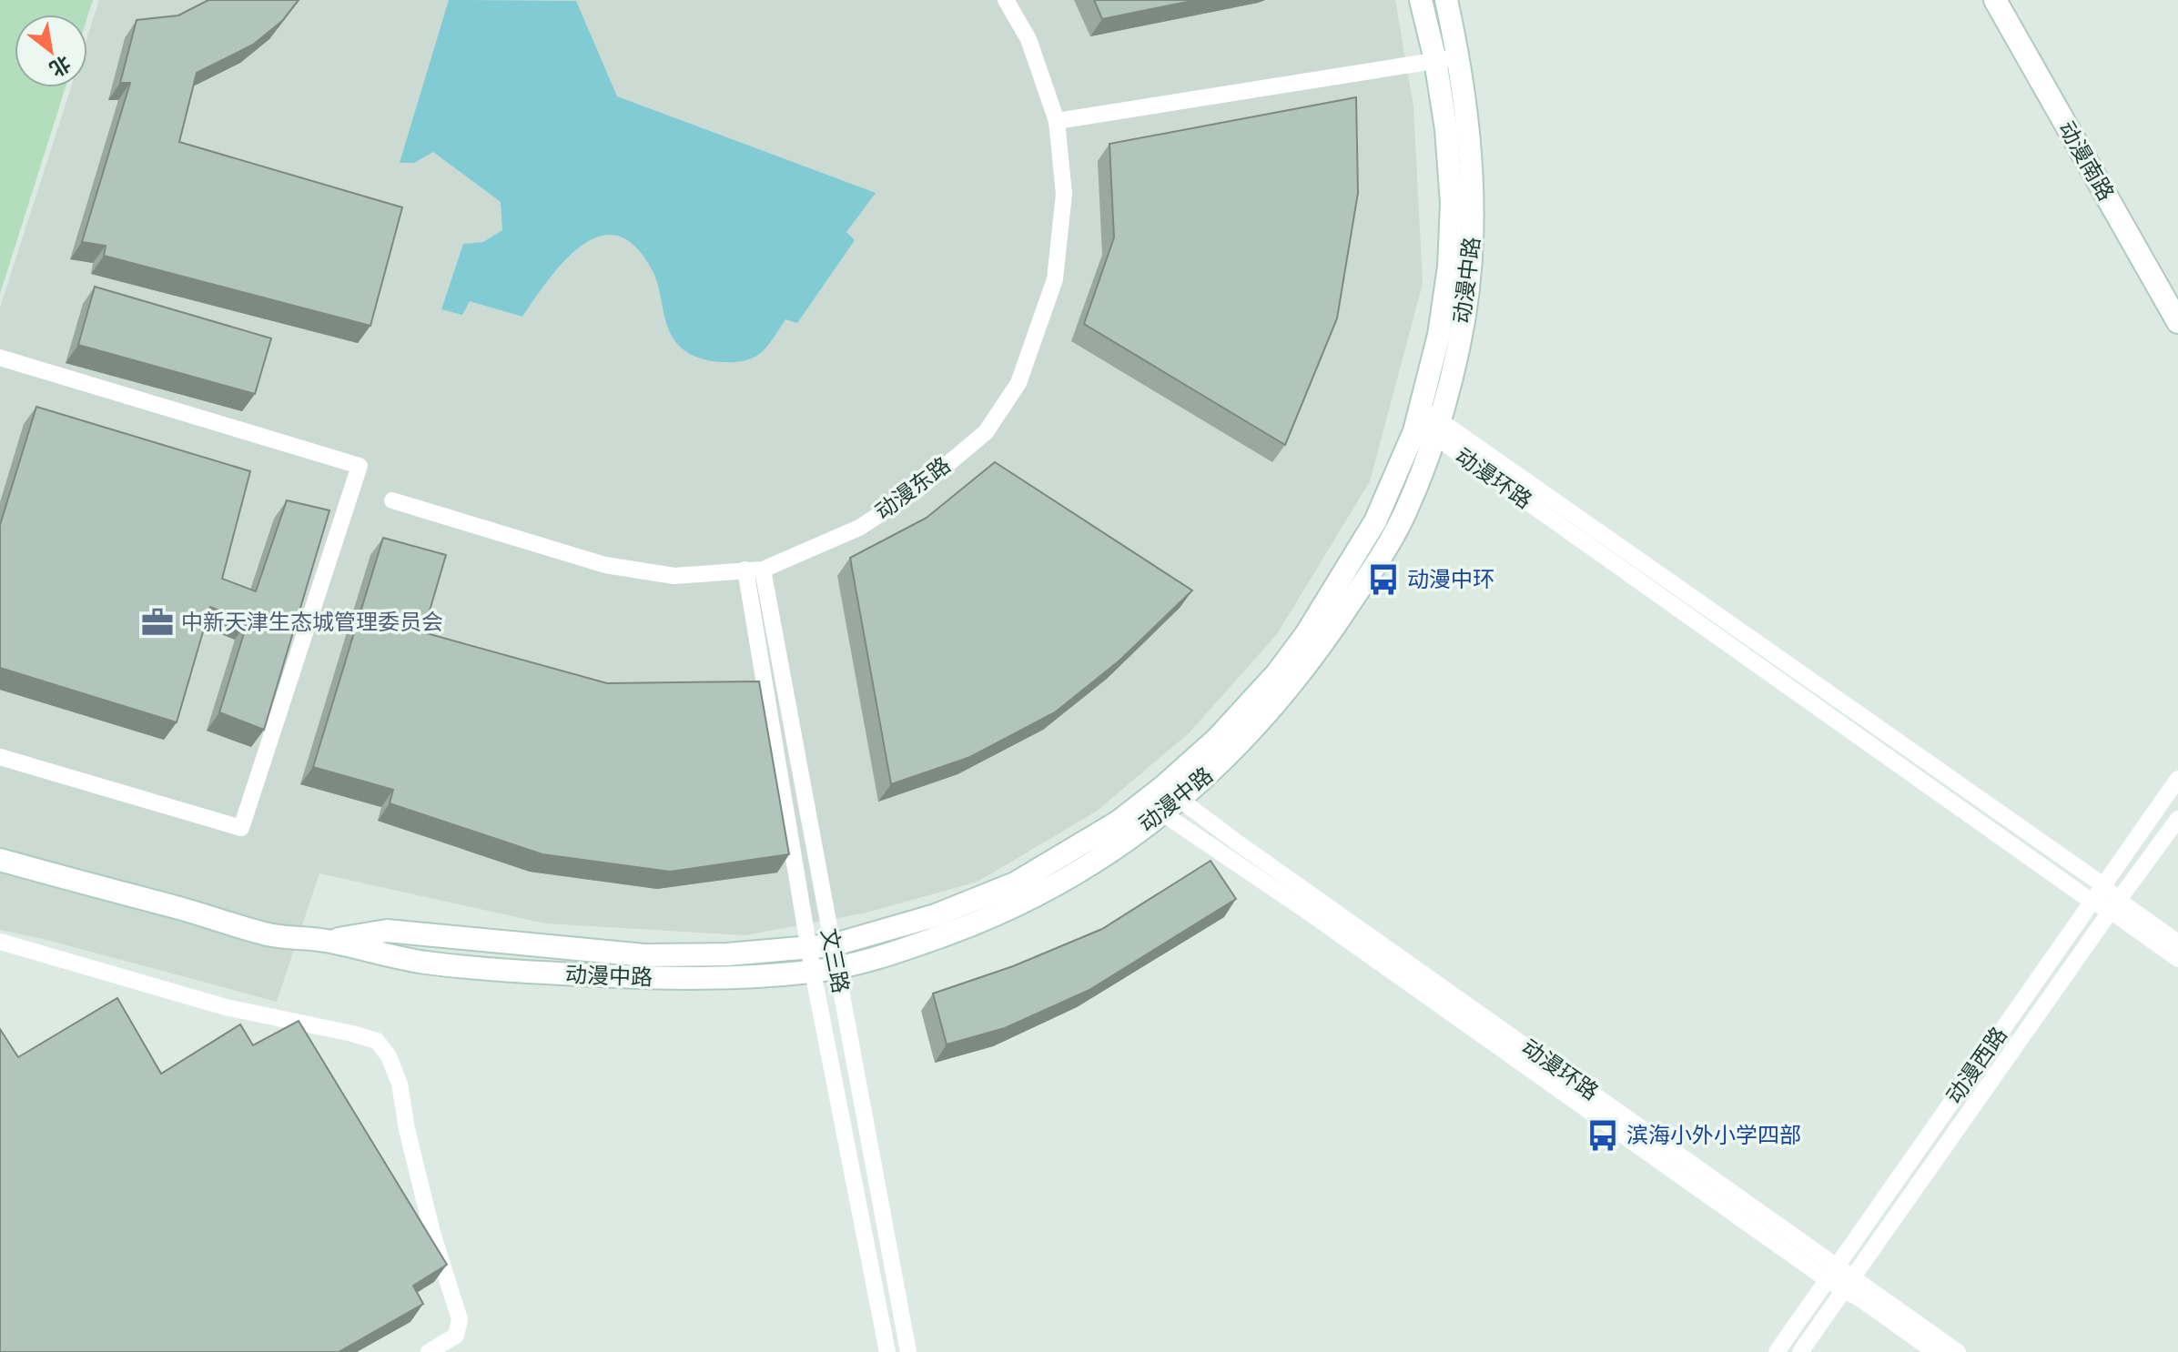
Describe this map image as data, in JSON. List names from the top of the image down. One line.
{"streets":{"street":["动漫南路","动漫中路","动漫环路","动漫东路","文三路","动漫西路"]},"crossings":[["动漫中路","动漫环路"],["动漫中路","文三路"],["动漫环路","动漫西路"],["动漫东路","文三路"]],"places":{"bus stop":["动漫中环","滨海小外小学四部"],"office":["中新天津生态城管理委员会"]},"north":"bottom right"}
